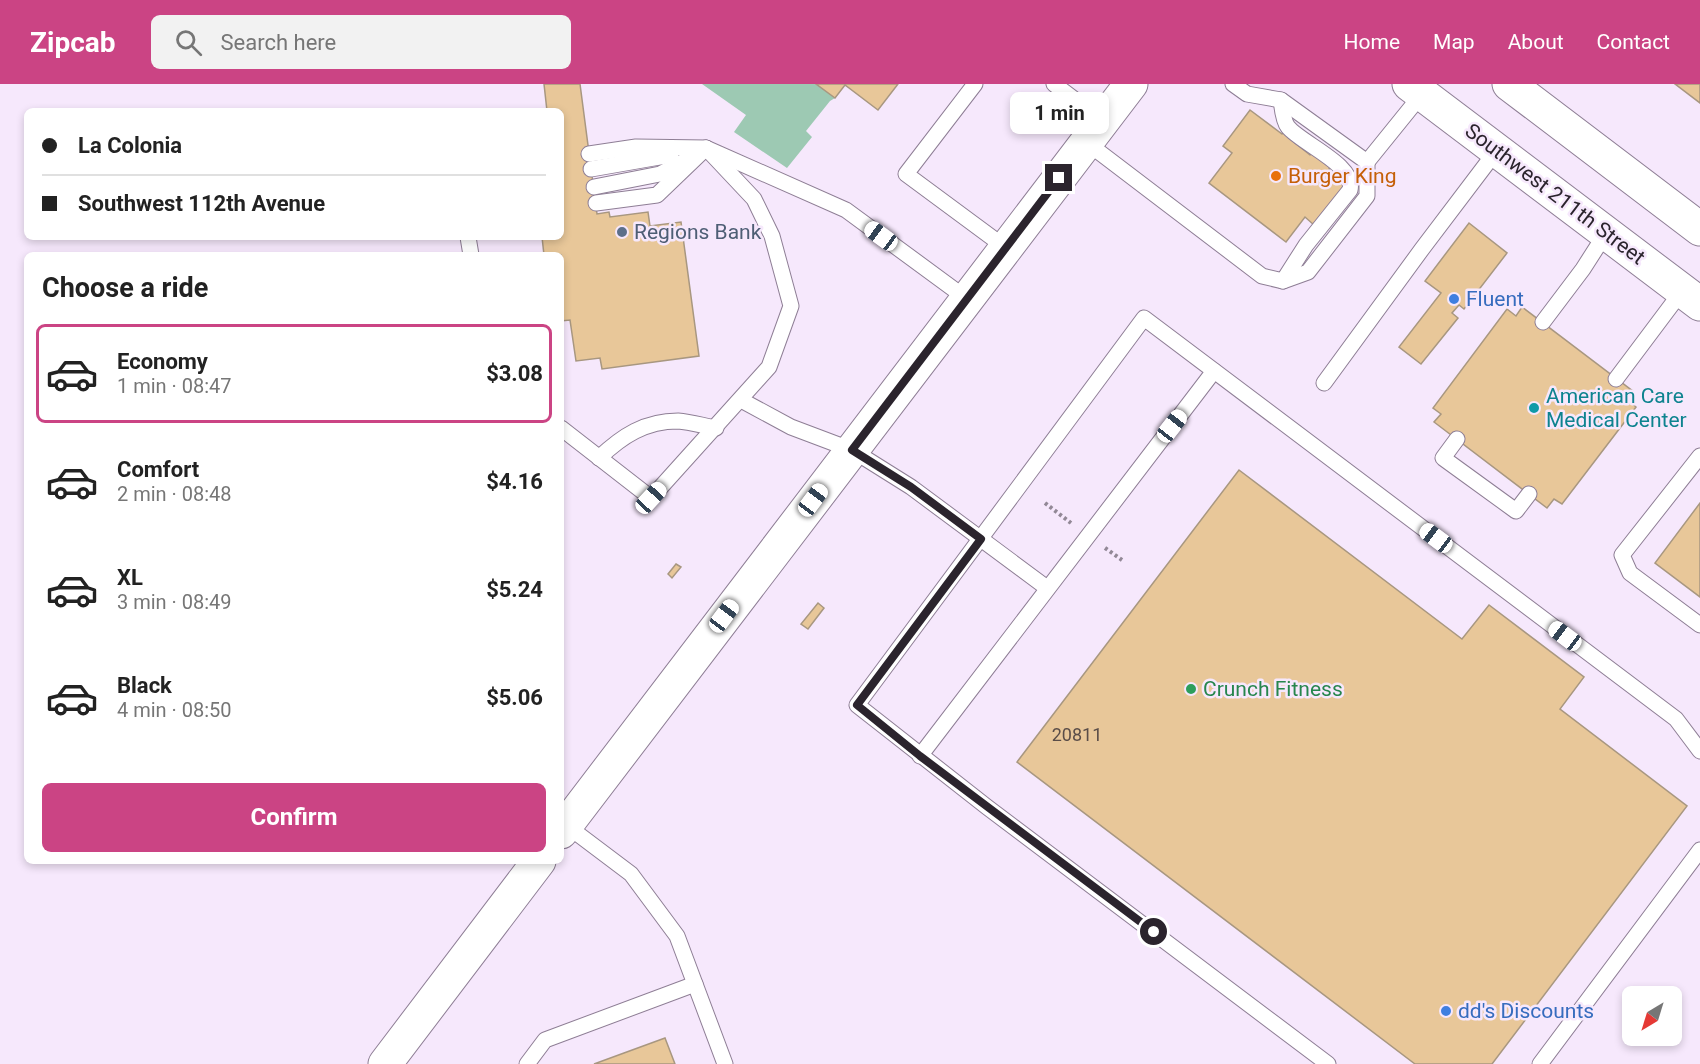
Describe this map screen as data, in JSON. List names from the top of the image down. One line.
{"streets":{"main road":["Southwest 211th Street"]},"places":["Burger King","Regions Bank","Fluent","American Care Medical Center","Crunch Fitness","dd's Discounts"],"house_numbers":["20811"],"north":"bottom left","page":{"header":"Zipcab","search":"Search here","nav":["Home","Map","About","Contact"],"bubble":"1 min","banner":["La Colonia","Southwest 112th Avenue"],"heading":"Choose a ride","list":[{"name":"Economy","note":"1 min · 08:47","value":"$3.08"},{"name":"Comfort","note":"2 min · 08:48","value":"$4.16"},{"name":"XL","note":"3 min · 08:49","value":"$5.24"},{"name":"Black","note":"4 min · 08:50","value":"$5.06"}],"buttons":"Confirm"}}
